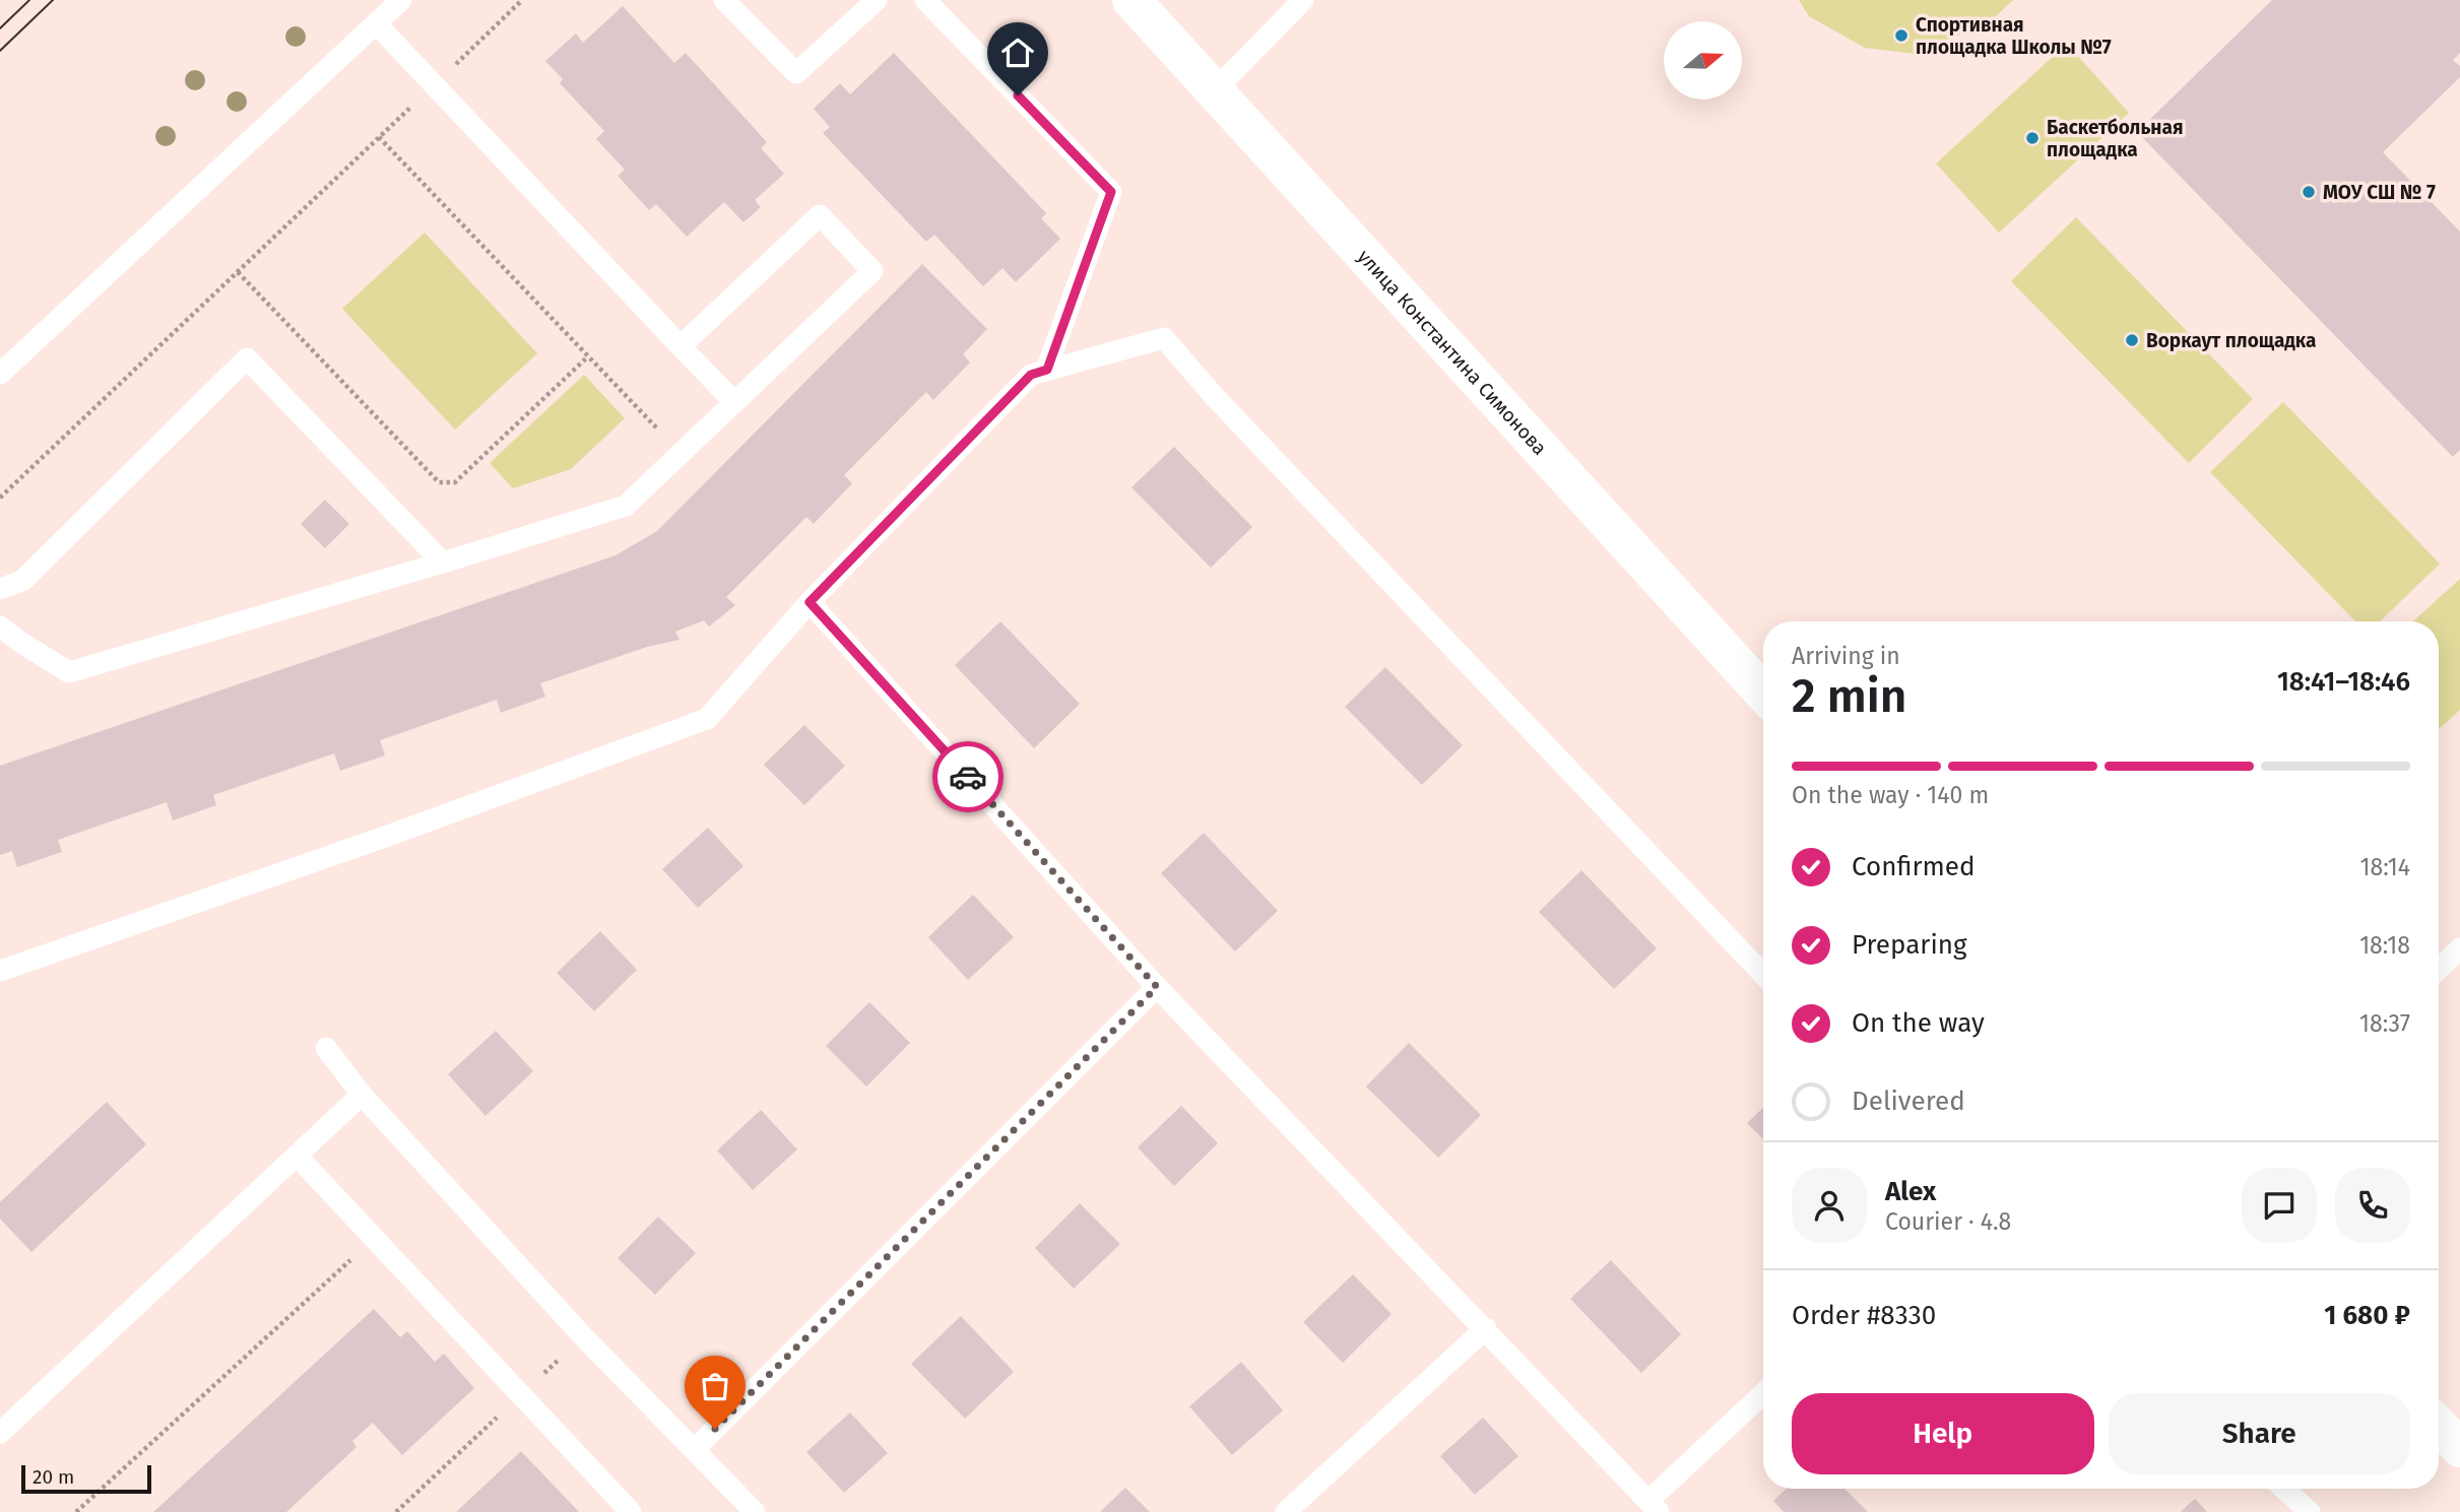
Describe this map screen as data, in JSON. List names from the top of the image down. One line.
{"streets":{"street":["улица Константина Симонова"]},"places":["Спортивная площадка Школы №7","Баскетбольная площадка","МОУ СШ № 7","Воркаут площадка"],"scale_bar":"20 m","north":"right","page":{"heading":["2 min","Arriving in","18:41–18:46"],"panel":["Alex","Courier · 4.8","Order #8330","1 680 ₽"],"bar":"On the way · 140 m","list":[["Confirmed","18:14"],["Preparing","18:18"],["On the way","18:37"],"Delivered"],"buttons":["Help","Share"],"scale":"20 m"}}
